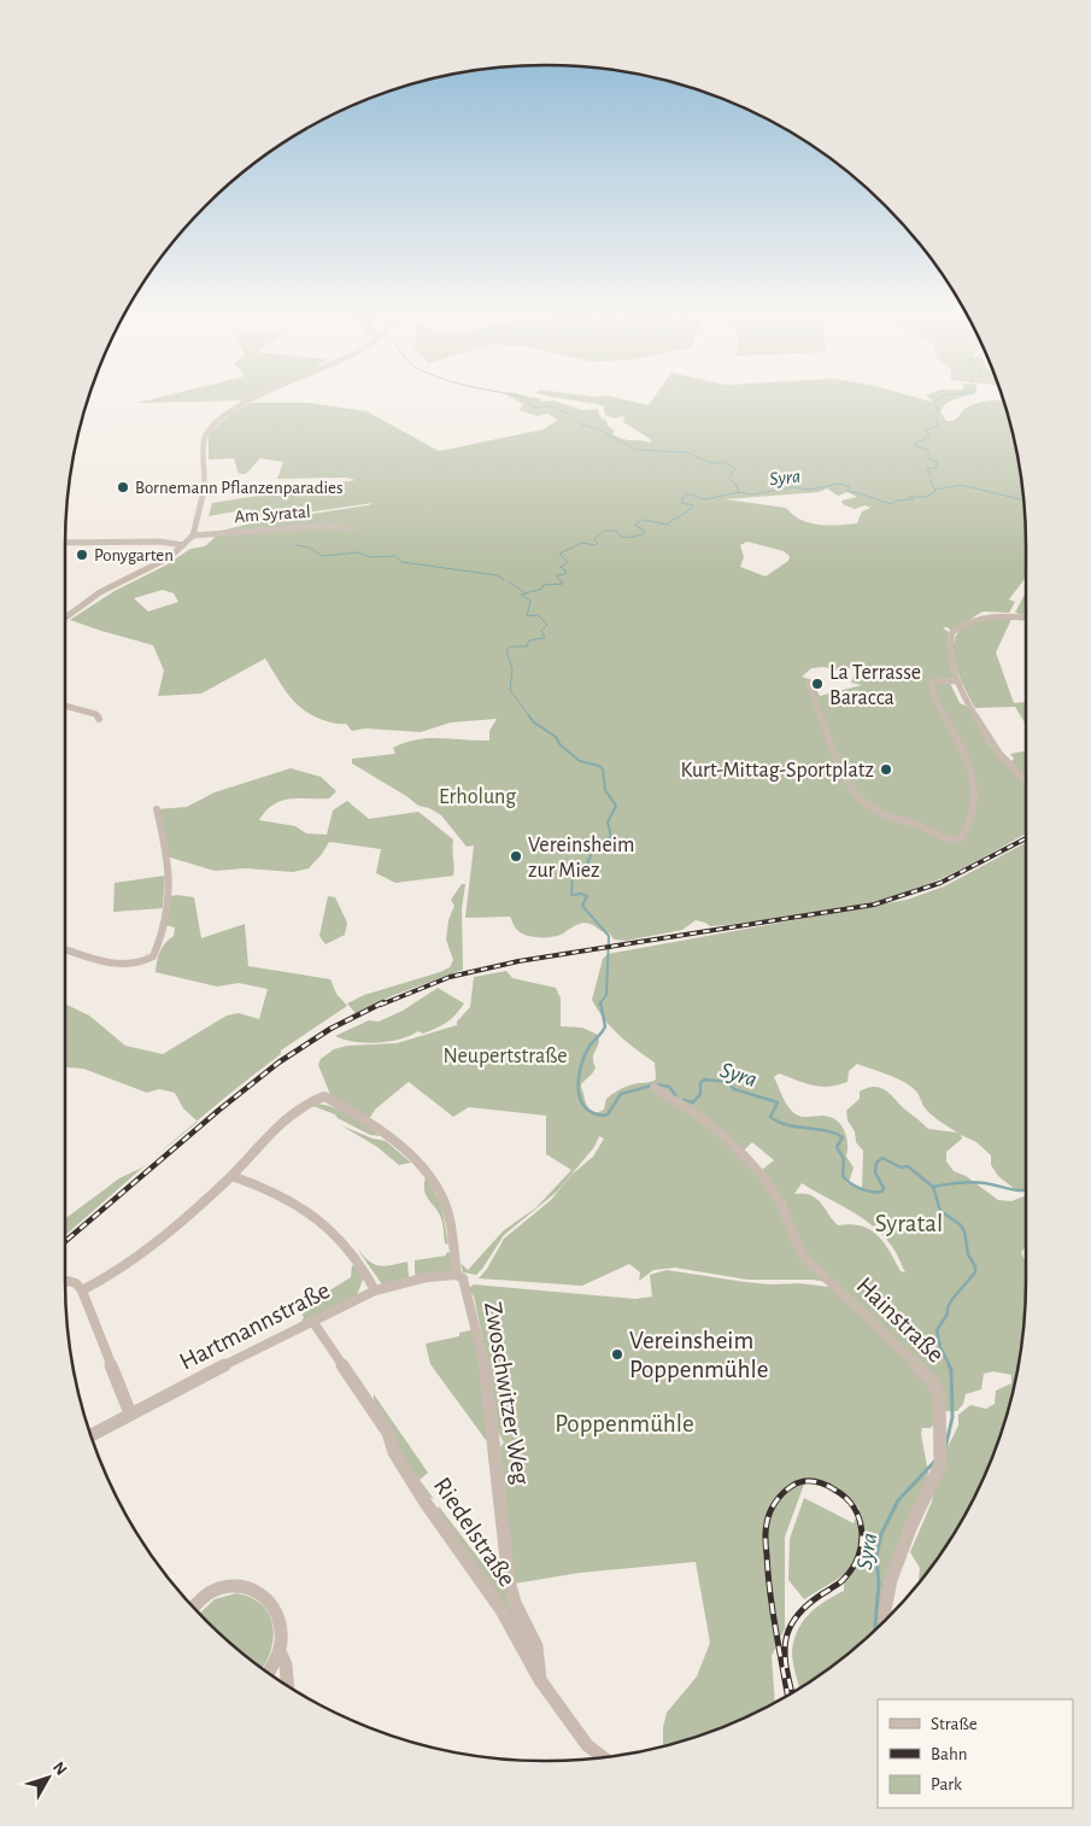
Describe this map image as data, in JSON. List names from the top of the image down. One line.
{"streets":{"street":["Am Syratal","Hainstraße","Hartmannstraße","Zwoschwitzer Weg","Riedelstraße"]},"crossings":[["Hartmannstraße","Zwoschwitzer Weg"],["Hartmannstraße","Riedelstraße"],["Zwoschwitzer Weg","Riedelstraße"]],"water":["Syra"],"parks":["Erholung","Neupertstraße","Syratal","Poppenmühle"],"places":["Bornemann Pflanzenparadies","Ponygarten","La Terrasse Baracca","Kurt-Mittag-Sportplatz","Vereinsheim zur Miez","Vereinsheim Poppenmühle"],"legend":["Straße","Bahn","Park"],"north":"top right"}
